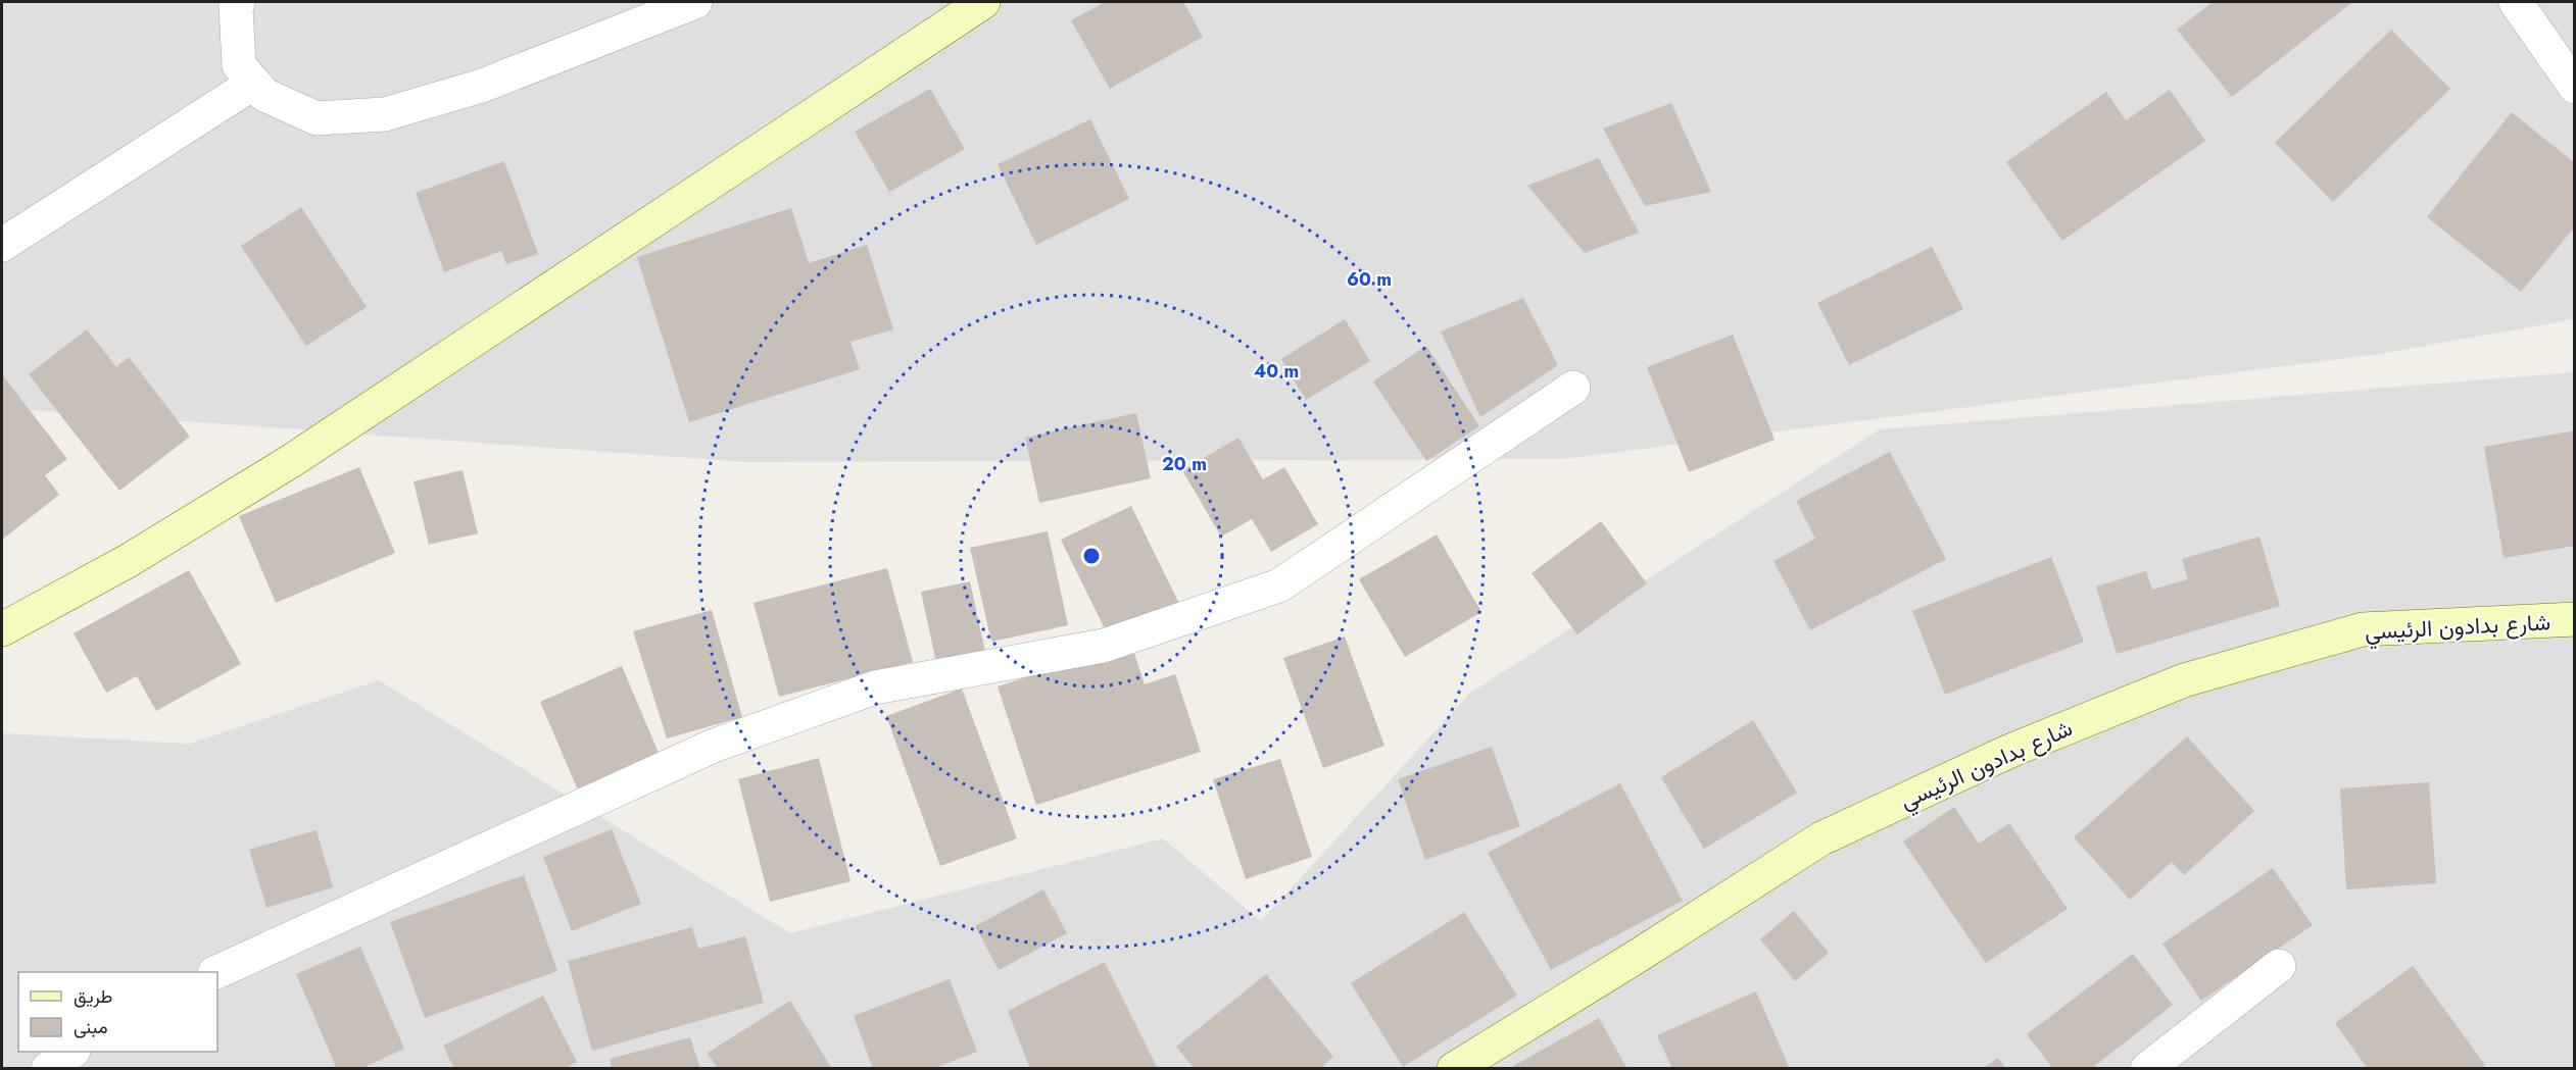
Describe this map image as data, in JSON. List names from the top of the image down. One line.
{"streets":{"main road":["شارع بدادون الرئيسي"]},"legend":["طريق","مبنى"],"rings":["60 m","40 m","20 m"]}
